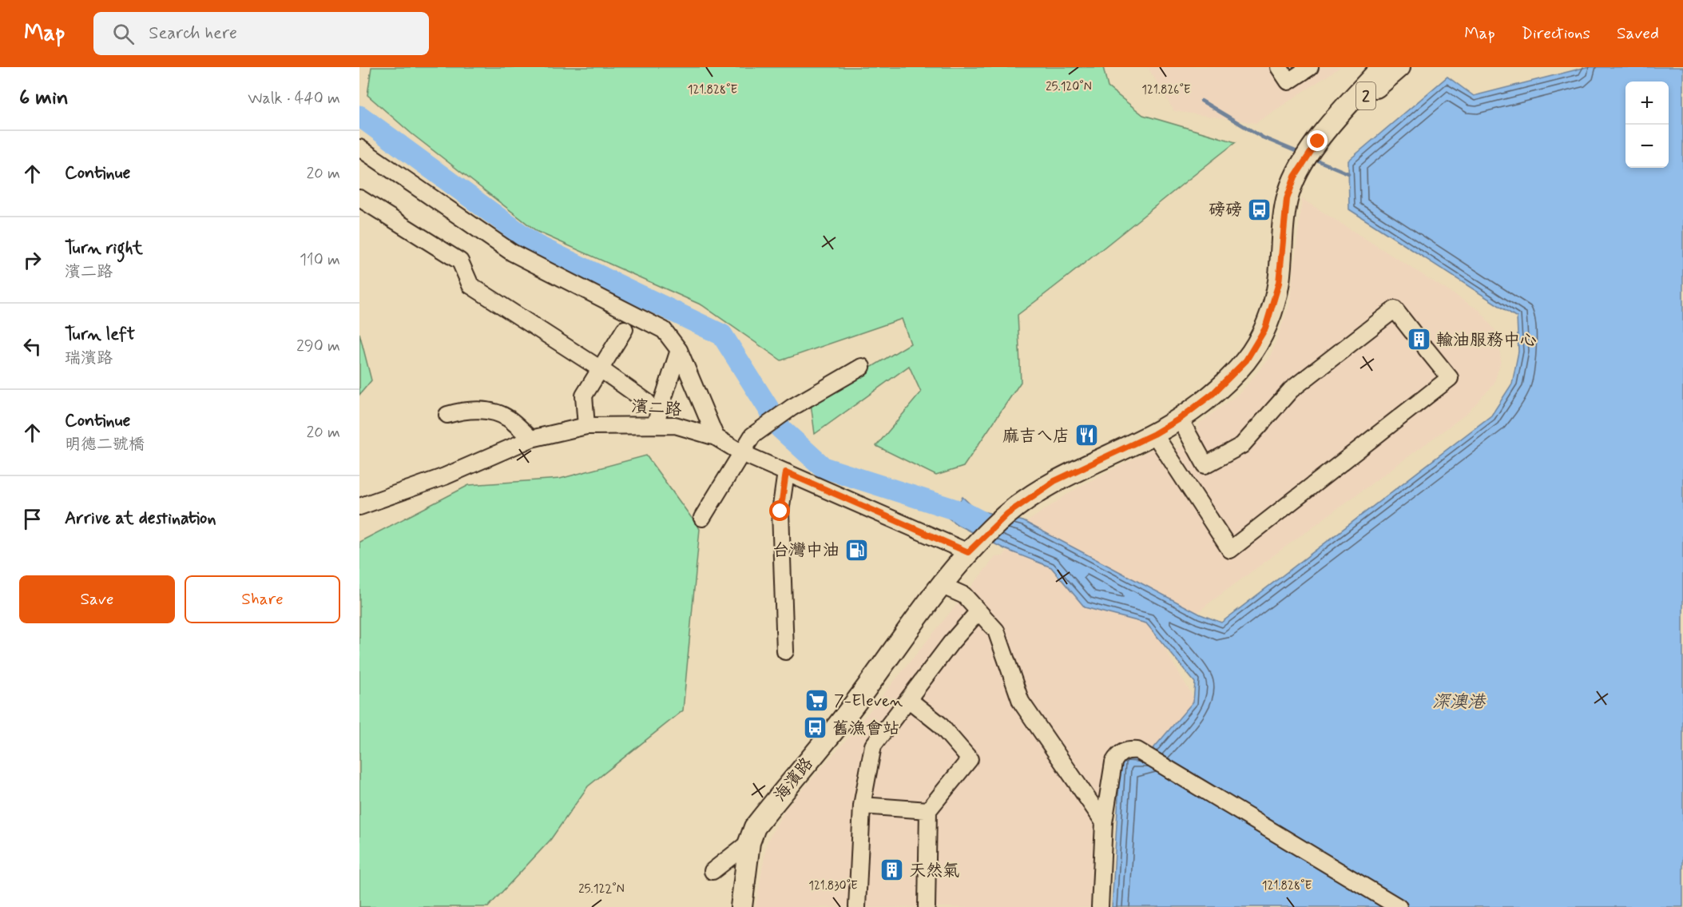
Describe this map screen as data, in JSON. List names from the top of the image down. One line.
{"streets":{"main road":["2","海濱路"],"street":["濱二路"]},"crossings":[["2","濱二路"],["2","海濱路"],["濱二路","海濱路"]],"water":["深澳港"],"places":{"bus stop":["磅磅","舊漁會站"],"building":["輸油服務中心","天然氣"],"restaurant":["麻吉ㄟ店"],"fuel station":["台灣中油"],"supermarket":["7-Eleven"]},"page":{"header":"Map","search":"Search here","nav":["Map","Directions","Saved"],"heading":["6 min","Walk · 440 m"],"map_buttons":["+","−"],"list":[["Continue","20 m"],["Turn right","濱二路","110 m"],["Turn left","瑞濱路","290 m"],["Continue","明德二號橋","20 m"],"Arrive at destination"],"buttons":["Save","Share"]},"coordinates":["25.120°N","121.828°E","121.826°E","121.830°E","25.122°N"]}
